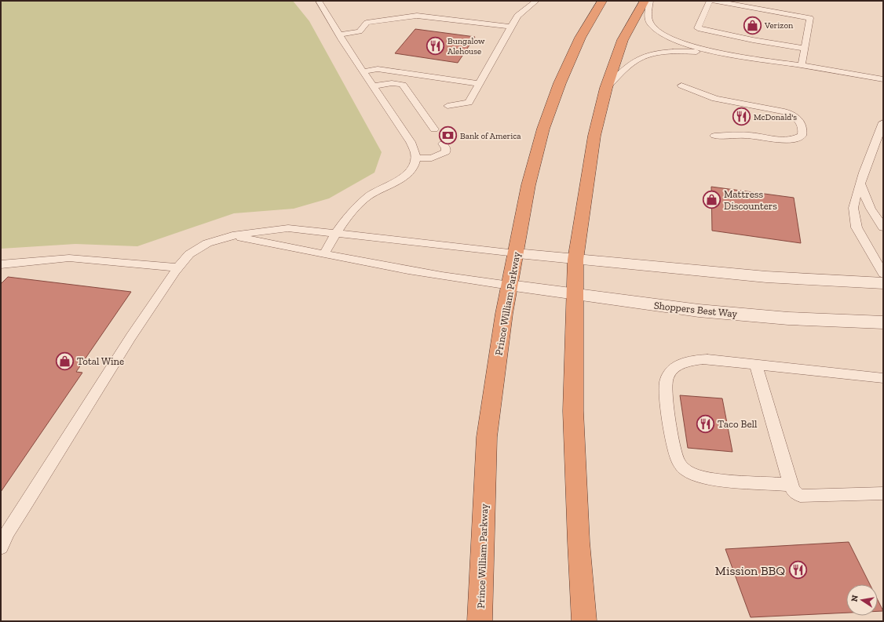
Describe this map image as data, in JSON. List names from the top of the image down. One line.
{"streets":{"highway":["Prince William Parkway"],"street":["Shoppers Best Way"]},"crossings":[["Prince William Parkway","Shoppers Best Way"]],"places":{"shop":["Verizon","Mattress Discounters","Total Wine"],"restaurant":["Bungalow Alehouse","McDonald's","Taco Bell","Mission BBQ"],"bank":["Bank of America"]},"north":"left"}
